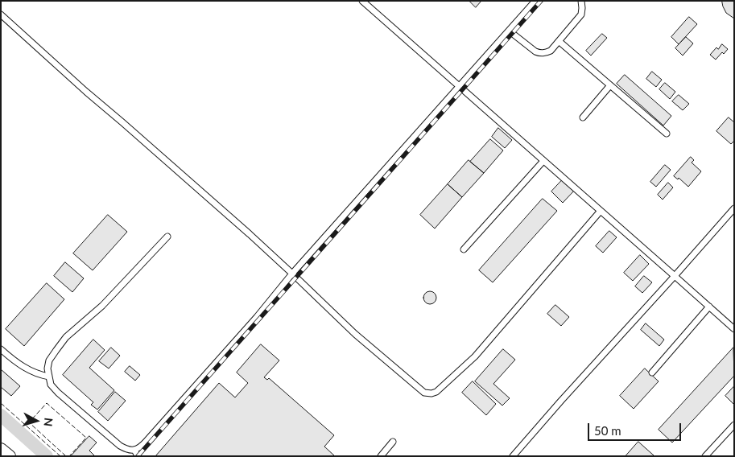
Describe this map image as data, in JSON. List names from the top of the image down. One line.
{"scale_bar":"50 m","north":"right"}
